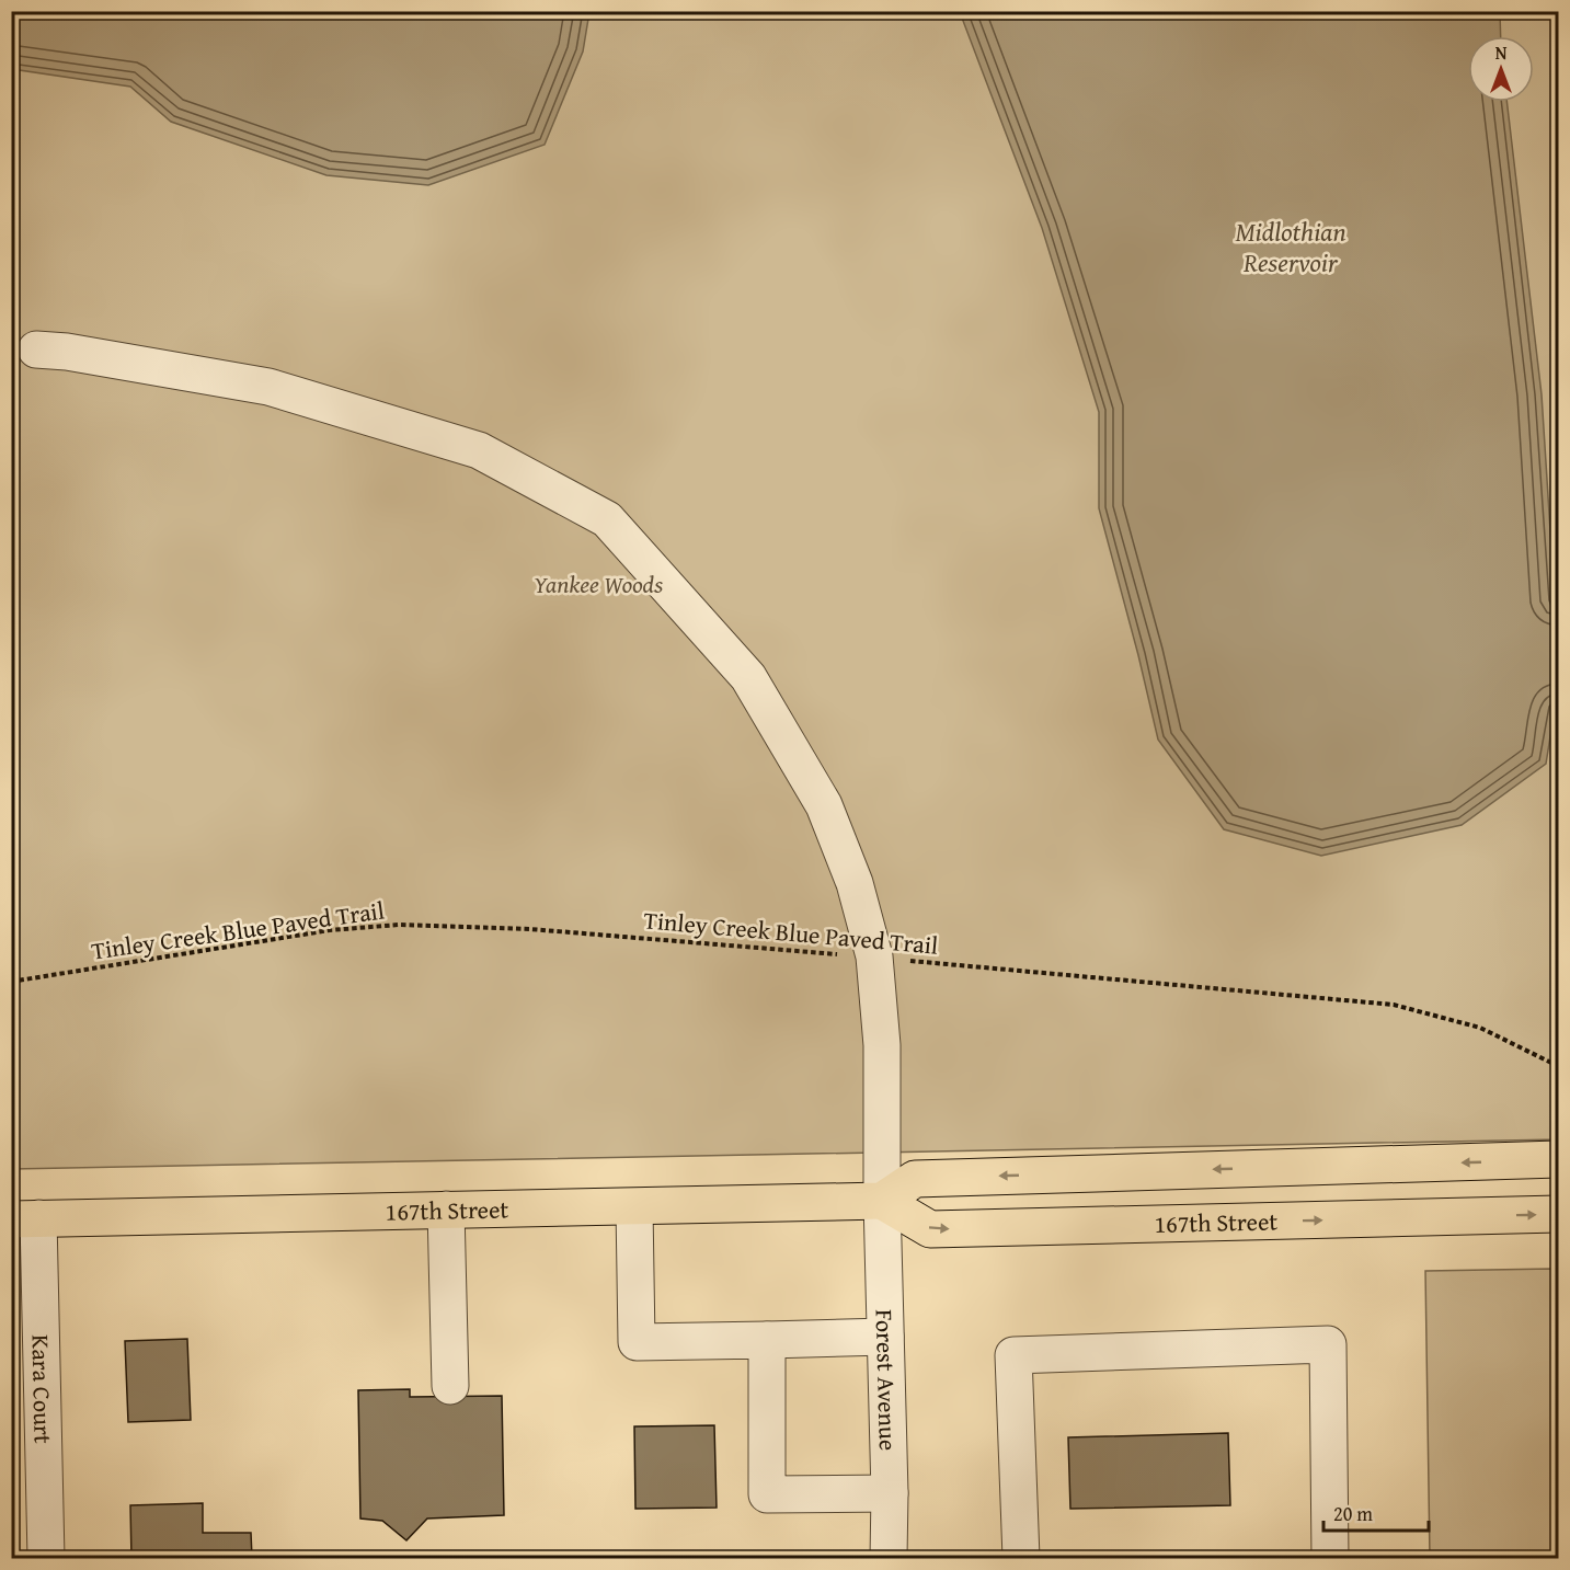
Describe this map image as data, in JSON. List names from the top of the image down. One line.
{"streets":{"main road":["167th Street"],"street":["Forest Avenue","Kara Court"],"path":["Tinley Creek Blue Paved Trail"]},"crossings":[["Tinley Creek Blue Paved Trail","Forest Avenue"],["167th Street","Forest Avenue"],["167th Street","Kara Court"]],"water":["Midlothian Reservoir"],"parks":["Yankee Woods"],"scale_bar":"20 m","north":"top"}
